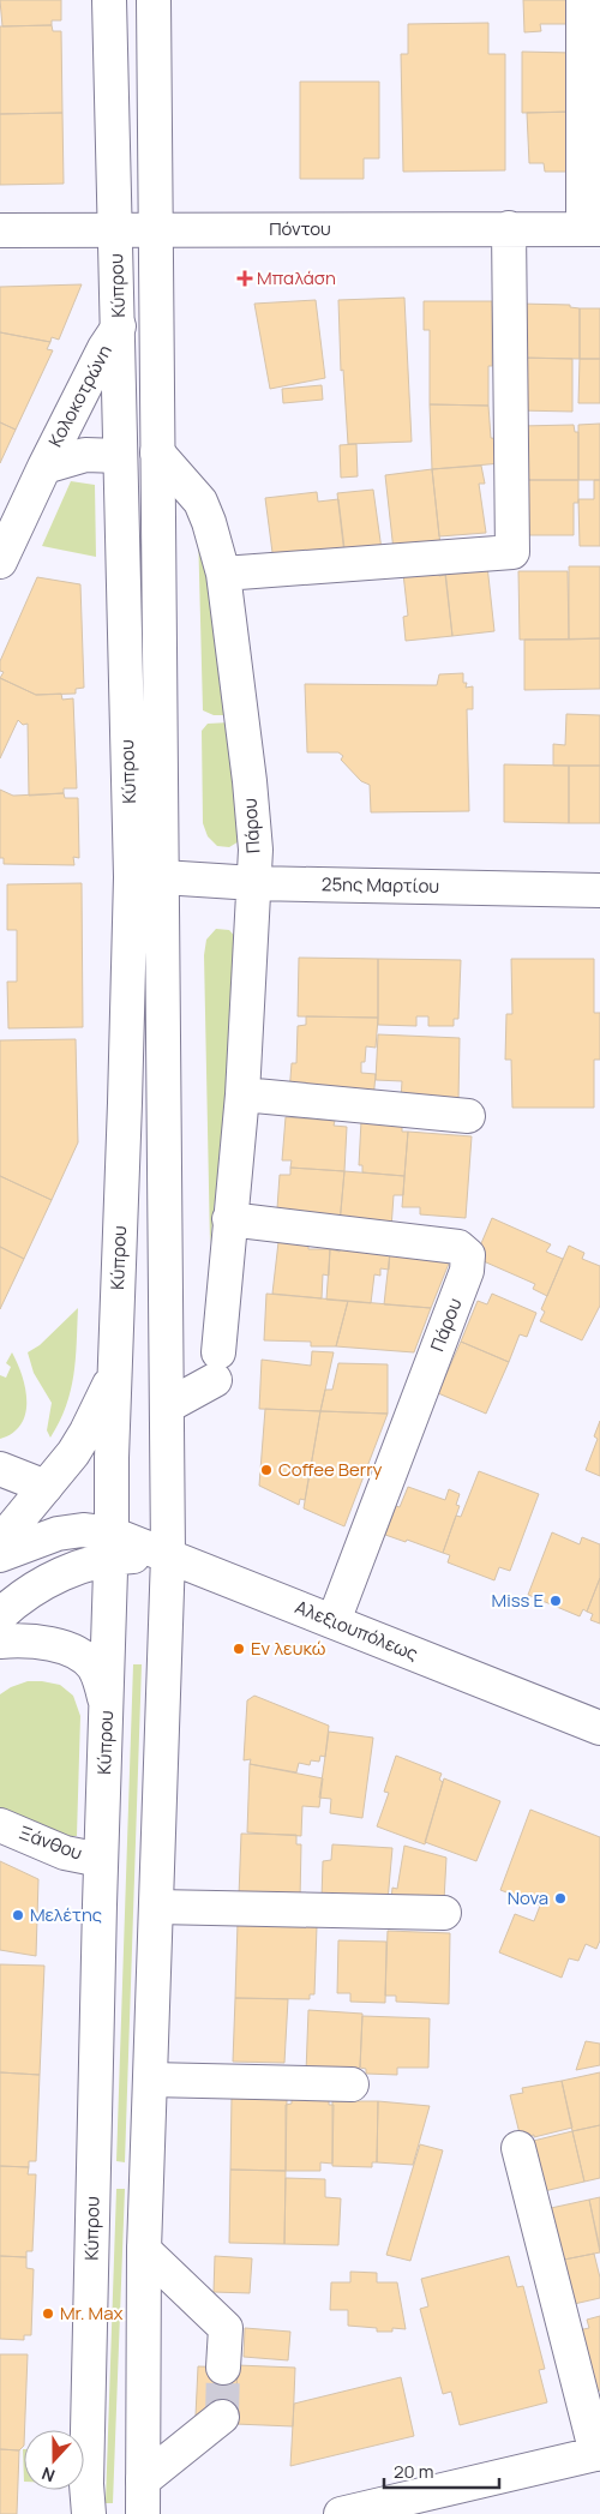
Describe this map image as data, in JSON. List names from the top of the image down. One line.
{"streets":{"main road":["Πόντου","Κύπρου","Κολοκοτρώνη","Πάρου","25ης Μαρτίου","Αλεξιουπόλεως","Ξάνθου"]},"crossings":[["Πόντου","Κύπρου"],["Κύπρου","Κολοκοτρώνη"],["Κύπρου","Πάρου"],["Κύπρου","25ης Μαρτίου"],["Κύπρου","Αλεξιουπόλεως"],["Κύπρου","Ξάνθου"],["Πάρου","25ης Μαρτίου"],["Πάρου","Αλεξιουπόλεως"]],"places":{"health":["Μπαλάση"],"other":["Coffee Berry","Miss E","Εν λευκώ","Nova","Μελέτης","Mr. Max"]},"scale_bar":"20 m","north":"bottom"}
